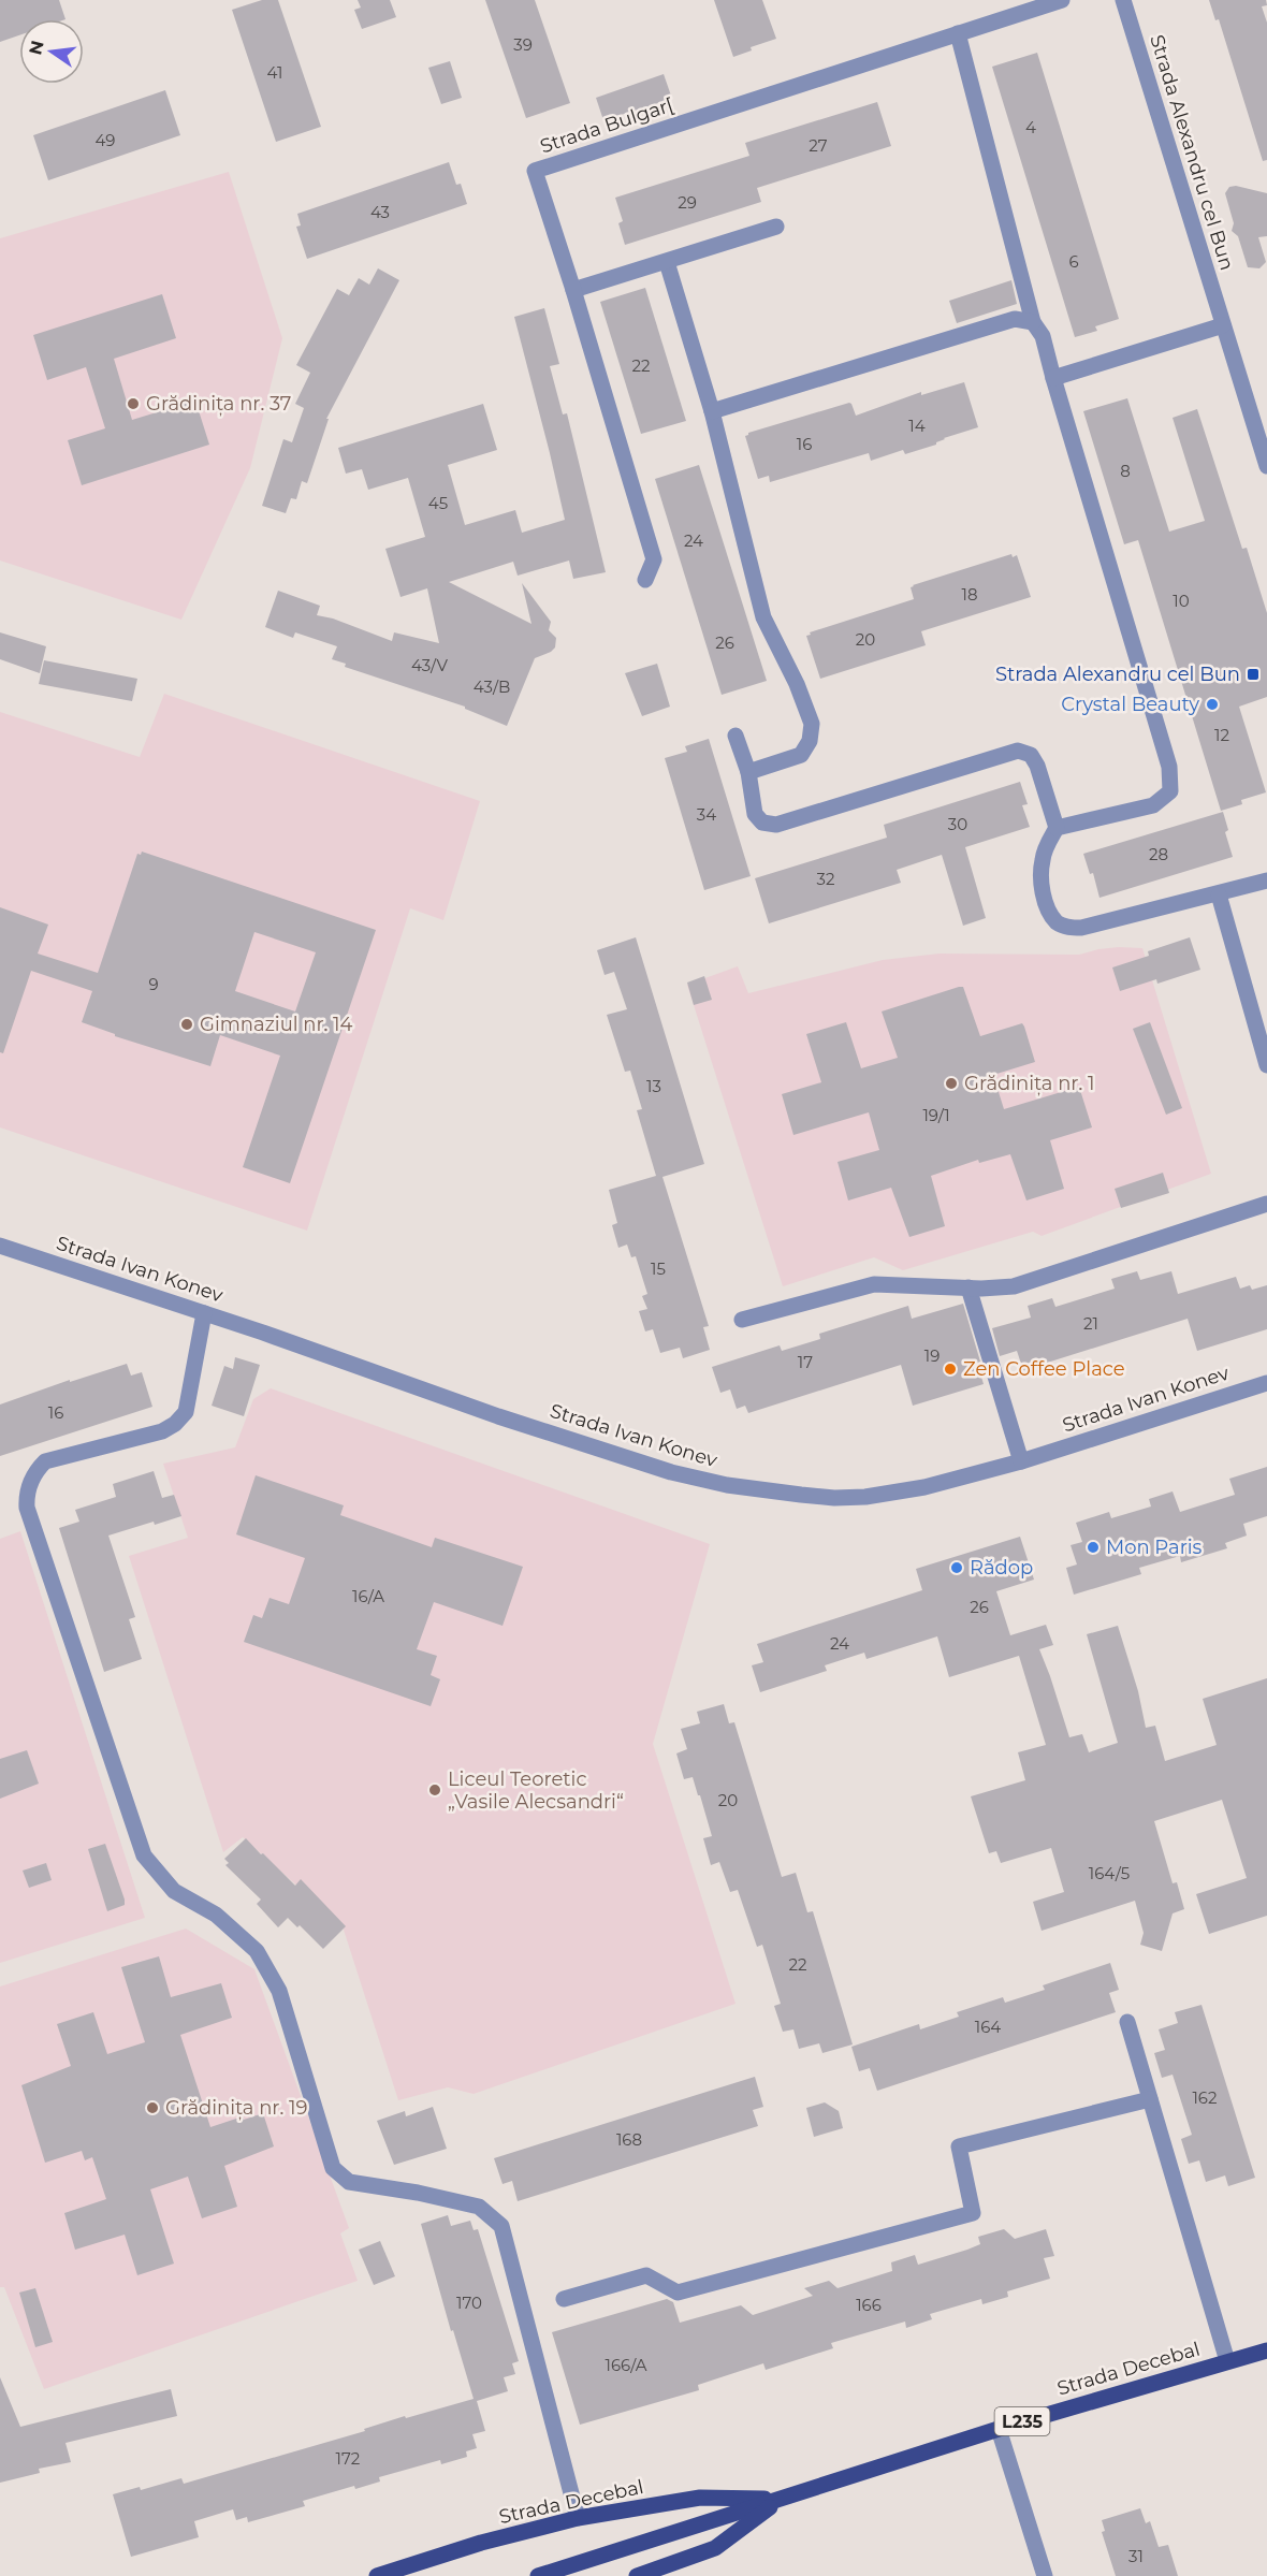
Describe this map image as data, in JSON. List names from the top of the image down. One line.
{"streets":{"main road":["Strada Decebal","L235"],"street":["Strada Bulgar[","Strada Alexandru cel Bun","Strada Ivan Konev"]},"places":{"other":["Grădinița nr. 37","Crystal Beauty","Gimnaziul nr. 14","Grădinița nr. 1","Zen Coffee Place","Mon Paris","Rădop","Liceul Teoretic „Vasile Alecsandri“","Grădinița nr. 19"],"transit":["Strada Alexandru cel Bun"]},"house_numbers":["39","41","4","49","27","29","43","6","22","14","16","8","45","24","18","10","20","26","43/V","43/B","12","34","30","28","32","9","13","19/1","15","21","19","17","16","16/A","26","24","20","164/5","22","164","162","168","170","166","166/A","172","31"],"north":"left"}
